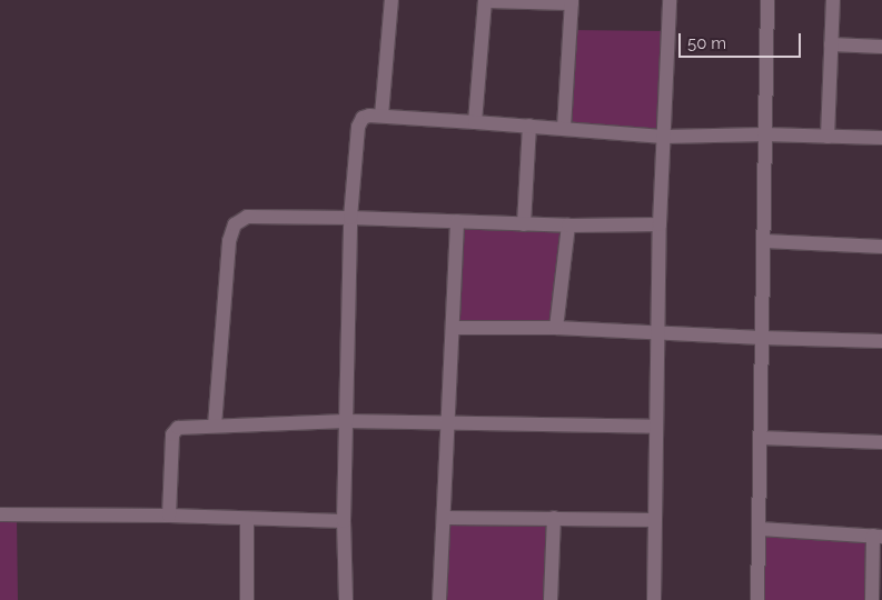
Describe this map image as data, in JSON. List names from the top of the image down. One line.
{"scale_bar":"50 m"}
